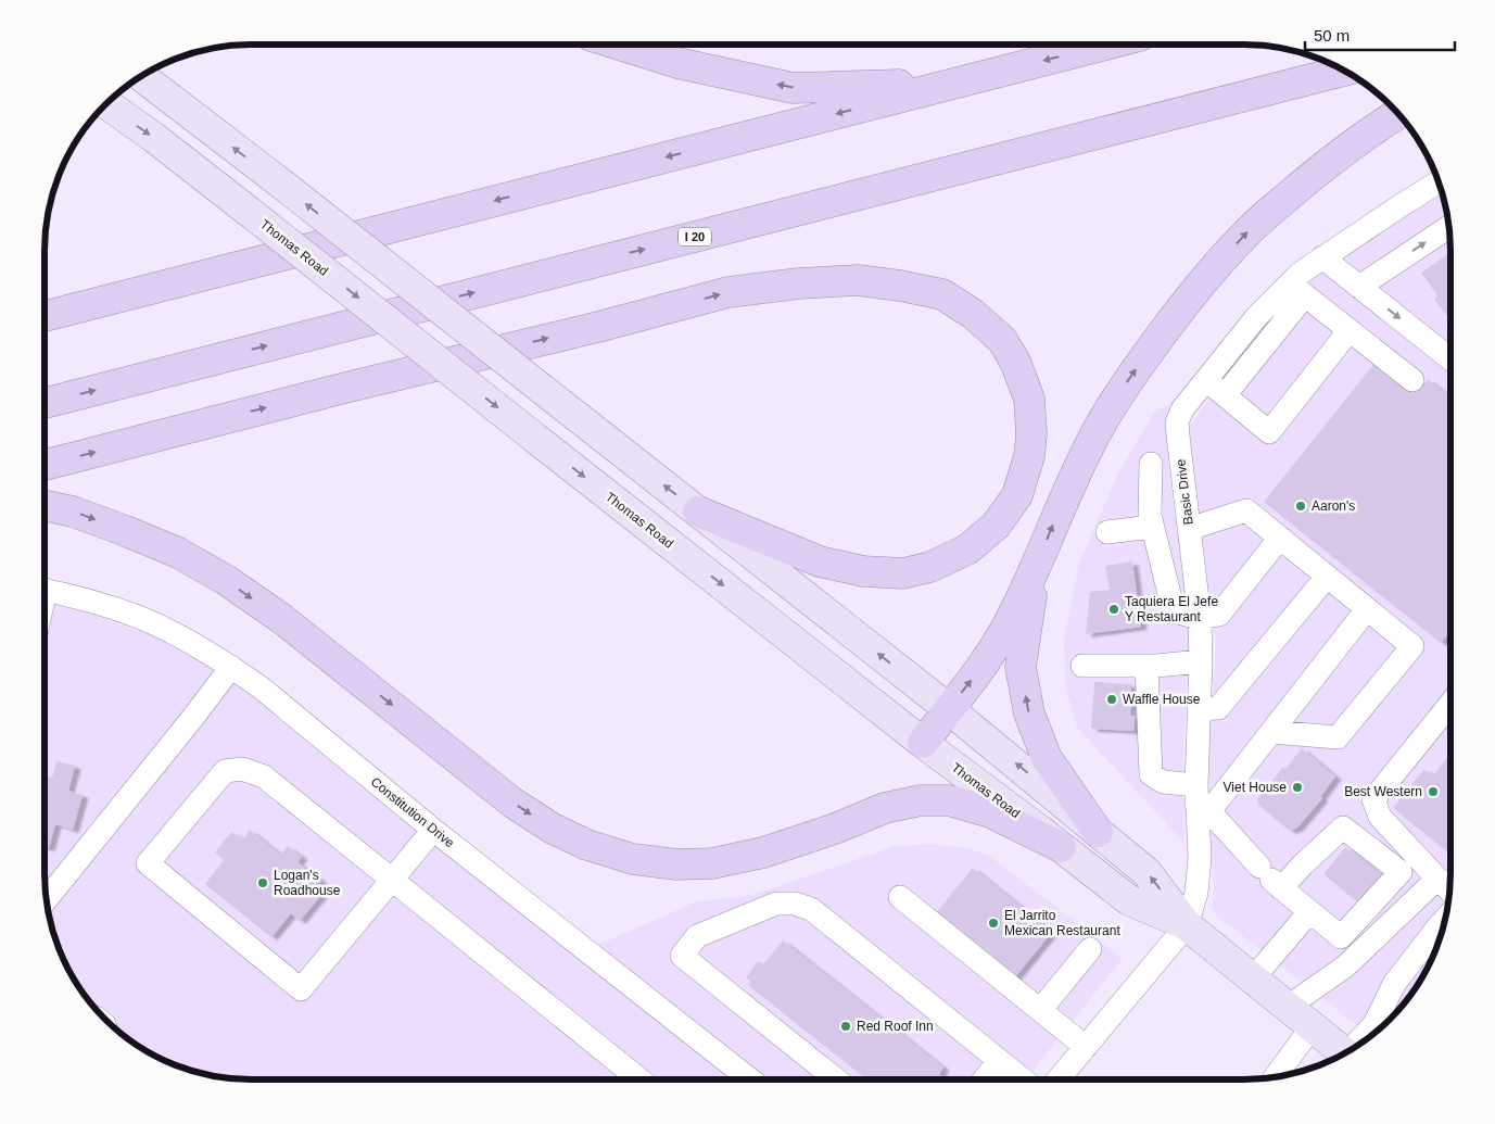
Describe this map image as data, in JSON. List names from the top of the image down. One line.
{"streets":{"highway":["I 20"],"main road":["Thomas Road"],"street":["Basic Drive","Constitution Drive"]},"crossings":[["Thomas Road","Basic Drive"]],"places":["Aaron's","Taquiera El Jefe Y Restaurant","Waffle House","Viet House","Best Western","Logan's Roadhouse","El Jarrito Mexican Restaurant","Red Roof Inn"],"scale_bar":"50 m"}
